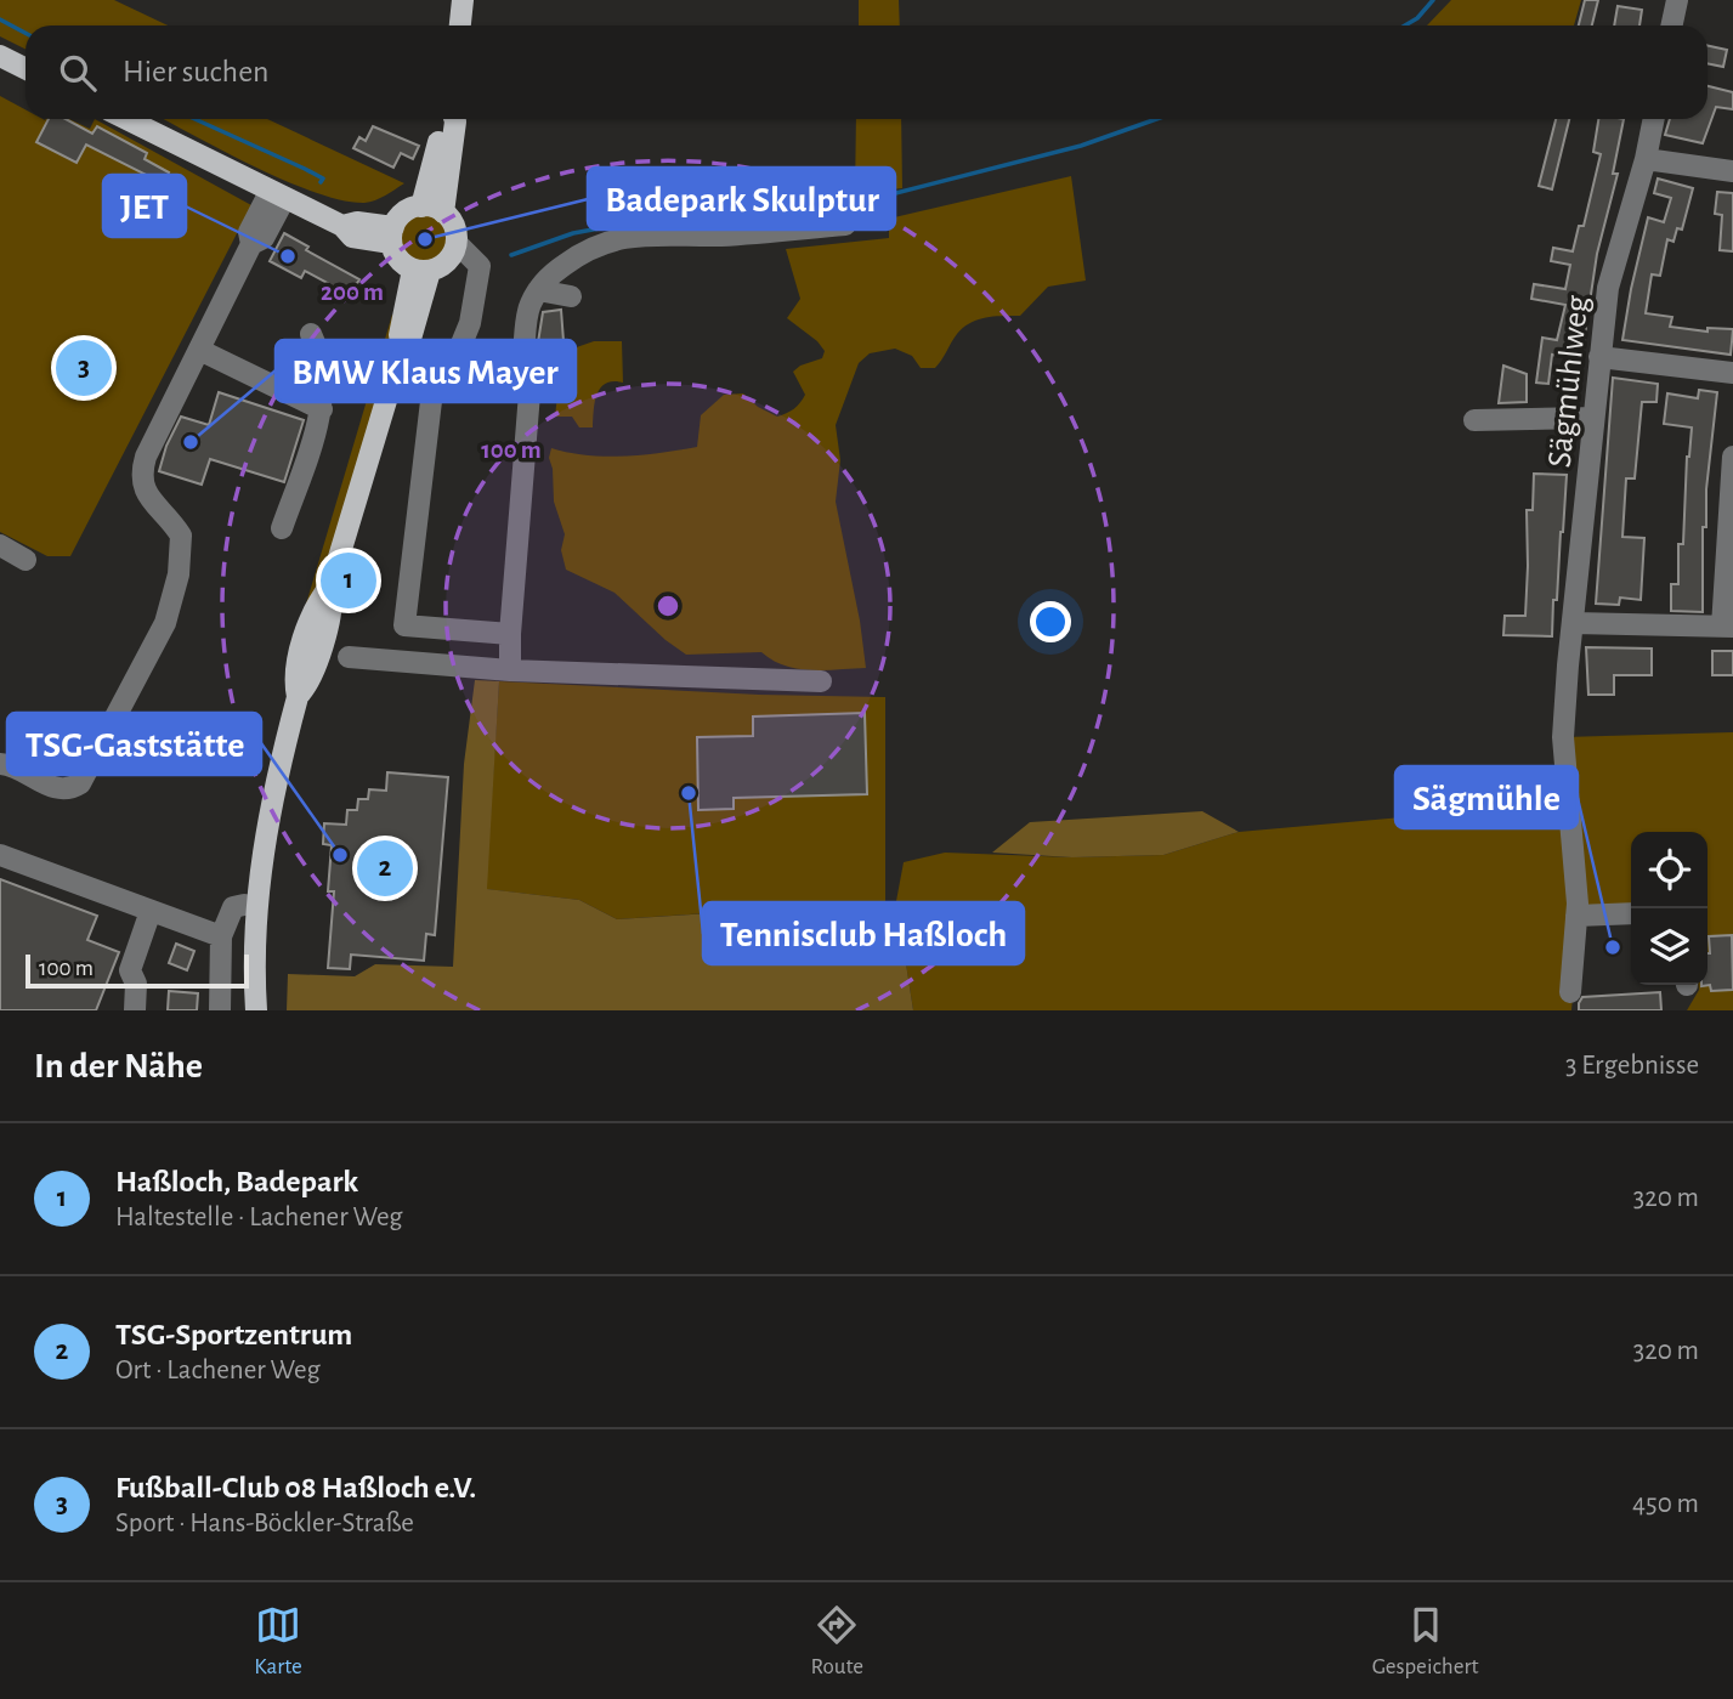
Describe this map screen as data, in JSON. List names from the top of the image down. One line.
{"streets":{"street":["Sägmühlweg"]},"places":["Badepark Skulptur","JET","BMW Klaus Mayer","Tennisclub Haßloch","TSG-Gaststätte","Sägmühle"],"scale_bar":"100 m","page":{"search":"Hier suchen","pins":["3","1","2"],"scale":"100 m","heading":["In der Nähe","3 Ergebnisse"],"list":[{"mark":"1","name":"Haßloch, Badepark","note":"Haltestelle · Lachener Weg","value":"320 m"},{"mark":"2","name":"TSG-Sportzentrum","note":"Ort · Lachener Weg","value":"320 m"},{"mark":"3","name":"Fußball-Club 08 Haßloch e.V.","note":"Sport · Hans-Böckler-Straße","value":"450 m"}],"nav":["Karte","Route","Gespeichert"]},"rings":["200 m","100 m"]}
